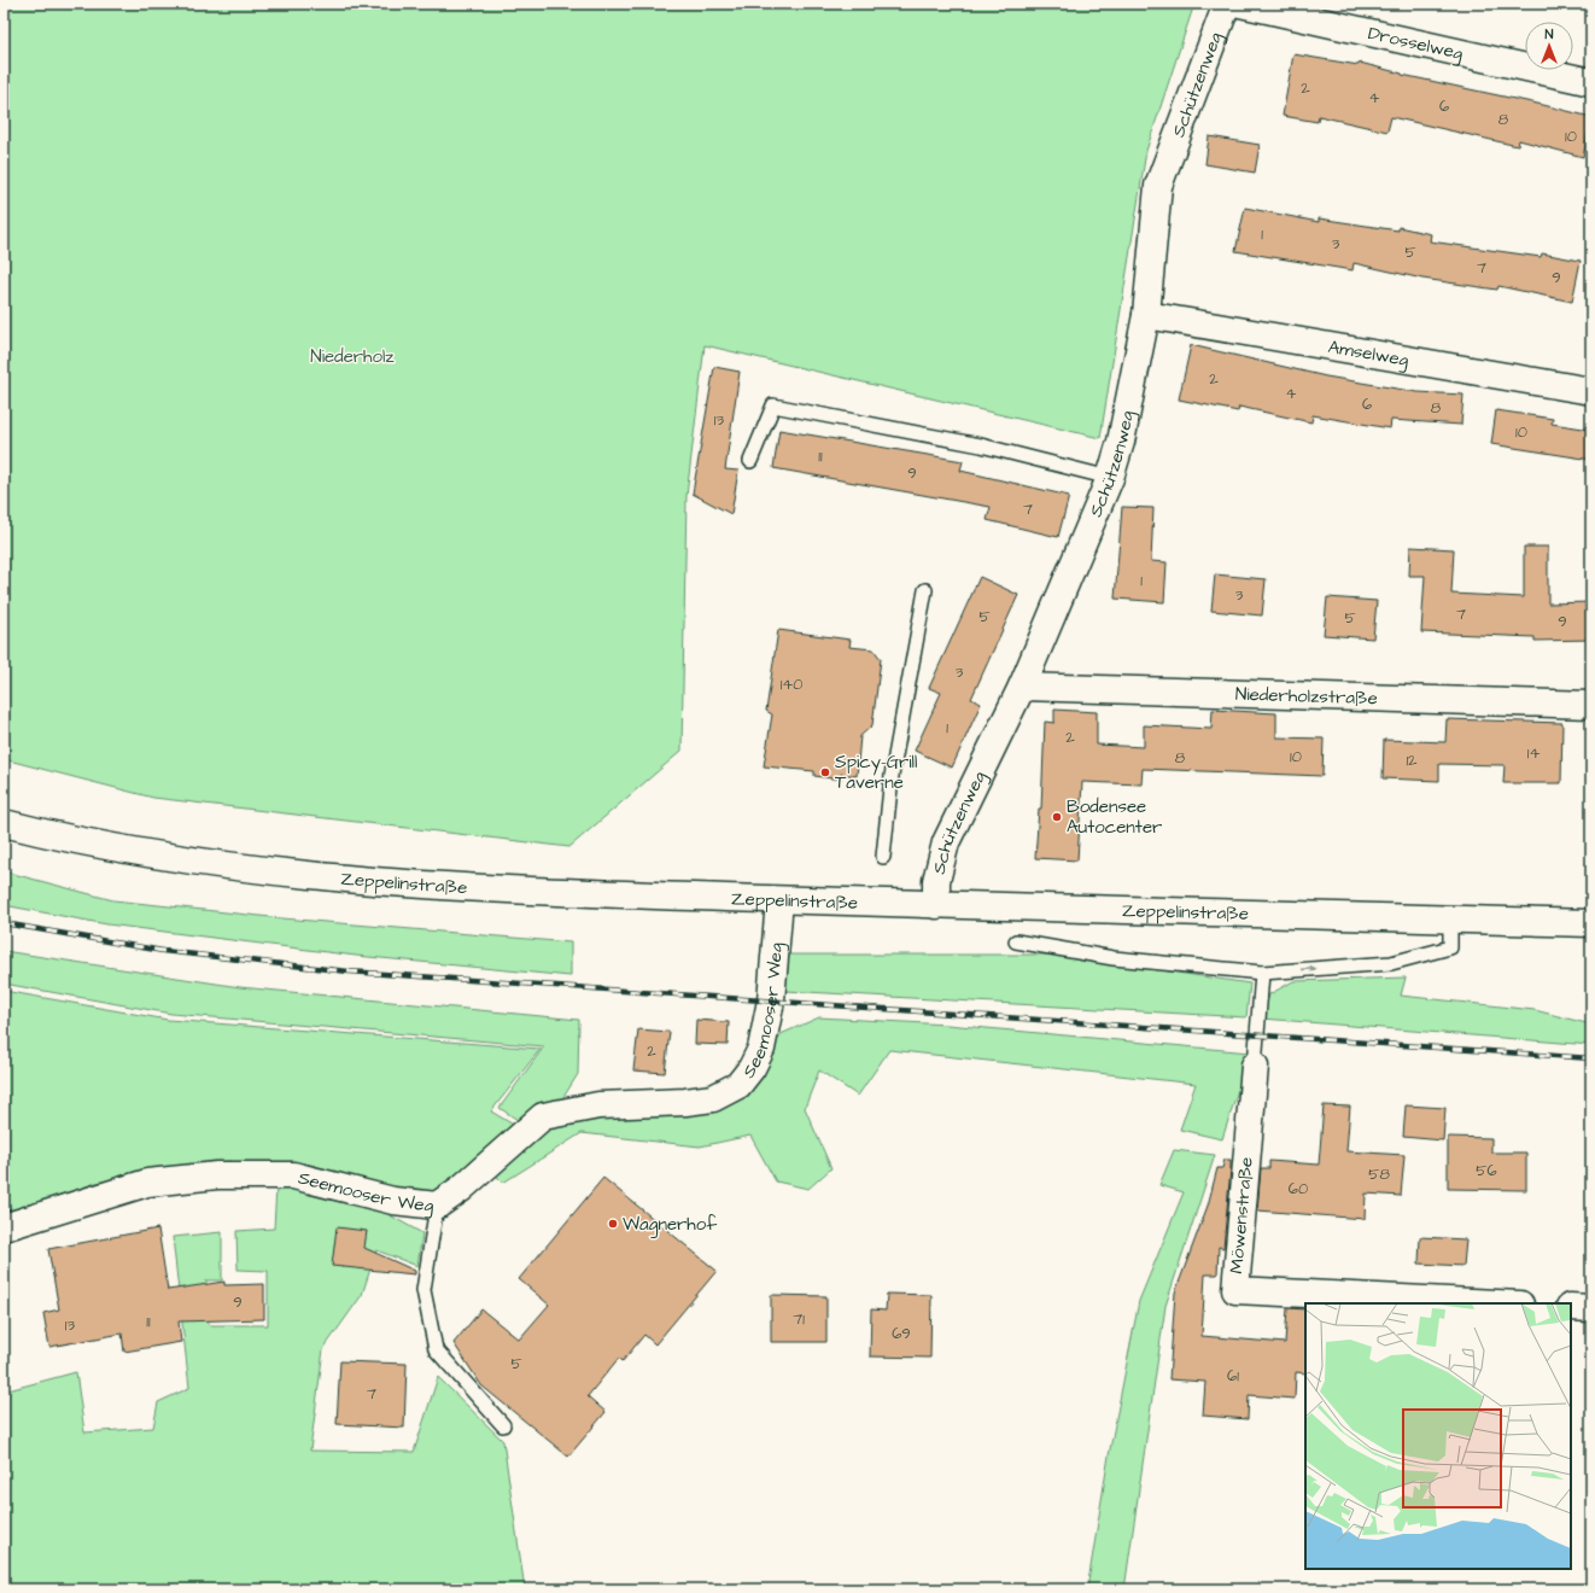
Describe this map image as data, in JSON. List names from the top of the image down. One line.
{"streets":{"street":["Drosselweg","Schützenweg","Amselweg","Niederholzstraße","Zeppelinstraße","Seemooser Weg","Möwenstraße"]},"crossings":[["Schützenweg","Amselweg"],["Schützenweg","Niederholzstraße"],["Schützenweg","Zeppelinstraße"],["Zeppelinstraße","Seemooser Weg"]],"parks":["Niederholz"],"places":["Spicy-Grill Taverne","Bodensee Autocenter","Wagnerhof"],"house_numbers":["2","4","6","8","10","1","3","5","7","9","2","4","6","8","13","10","11","9","7","1","3","7","5","5","9","3","140","1","2","14","10","8","12","2","56","58","60","9","71","11","13","69","5","61","7"],"north":"top"}
